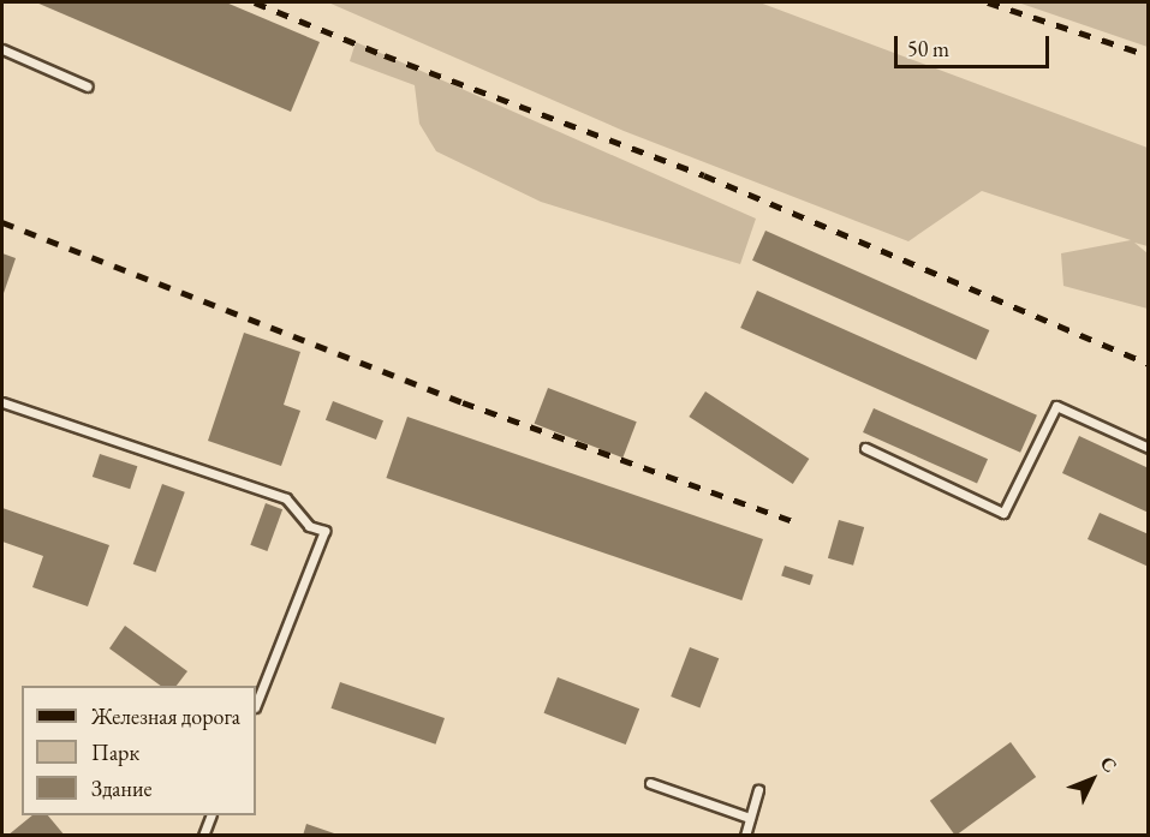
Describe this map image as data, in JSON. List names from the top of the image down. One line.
{"legend":["Железная дорога","Парк","Здание"],"scale_bar":"50 m","north":"top right"}
